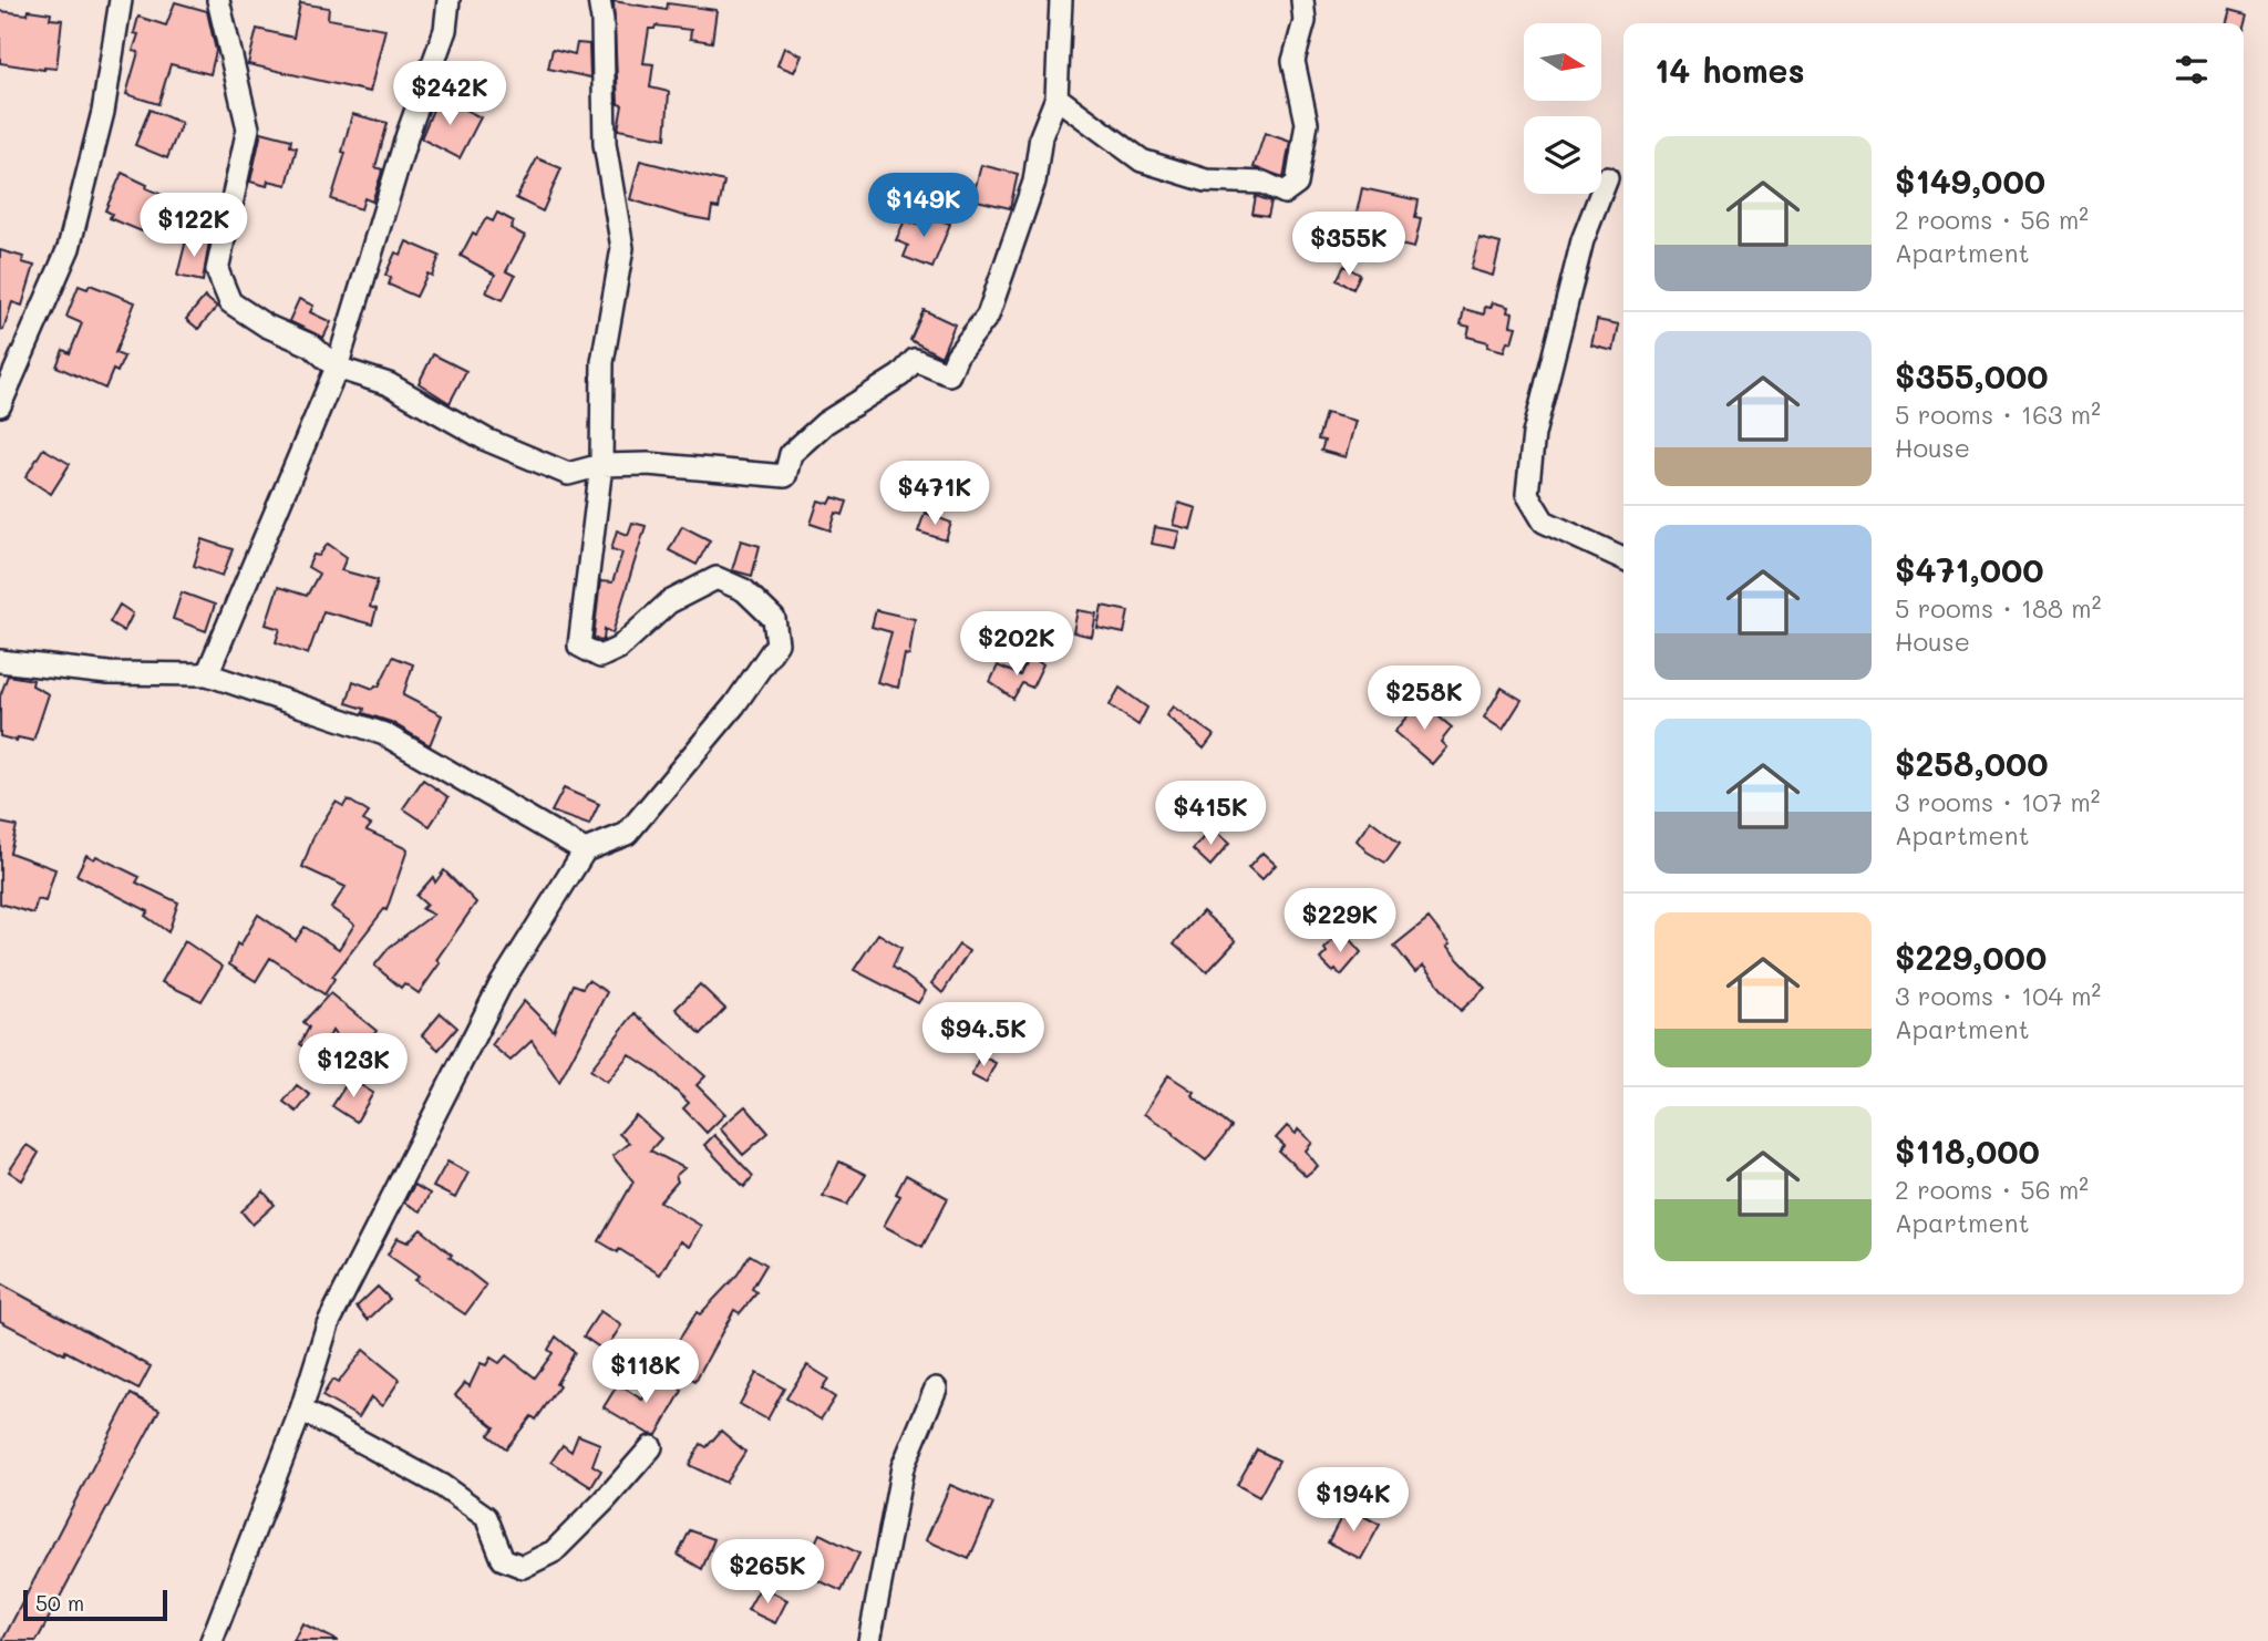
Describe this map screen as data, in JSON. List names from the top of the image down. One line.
{"scale_bar":"50 m","north":"right","page":{"heading":"14 homes","price":["$242K","$149K","$122K","$355K","$471K","$202K","$258K","$415K","$229K","$94.5K","$123K","$118K","$194K","$265K"],"list":[{"name":"$149,000","note":"2 rooms · 56 m² · Apartment"},{"name":"$355,000","note":"5 rooms · 163 m² · House"},{"name":"$471,000","note":"5 rooms · 188 m² · House"},{"name":"$258,000","note":"3 rooms · 107 m² · Apartment"},{"name":"$229,000","note":"3 rooms · 104 m² · Apartment"},{"name":"$118,000","note":"2 rooms · 56 m² · Apartment"}],"scale":"50 m"}}
